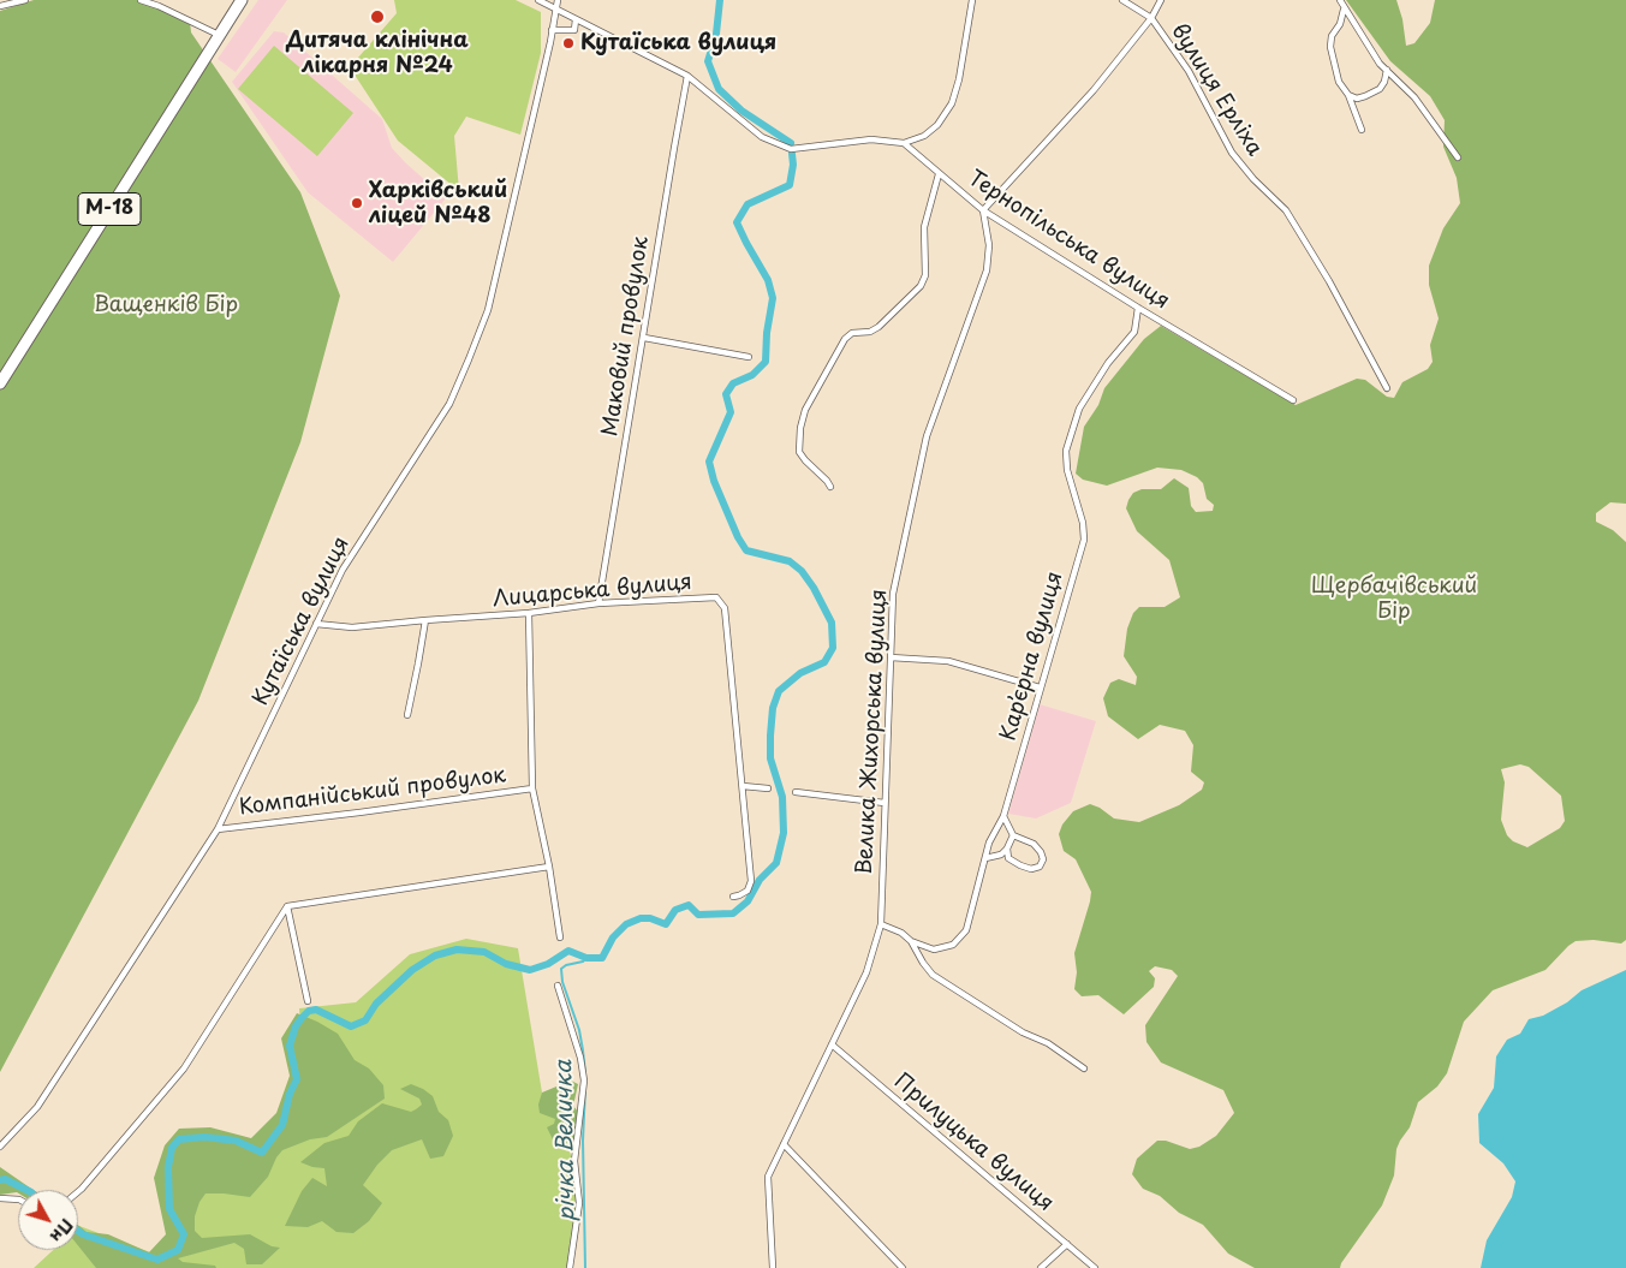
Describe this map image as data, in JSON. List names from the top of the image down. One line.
{"streets":{"highway":["М-18"],"street":["вулиця Ерліха","Тернопільська вулиця","Маковий провулок","Лицарська вулиця","Кутаїська вулиця","Кар’єрна вулиця","Велика Жихорська вулиця","Компанійський провулок","Прилуцька вулиця"]},"crossings":[["Тернопільська вулиця","Кар’єрна вулиця"],["Тернопільська вулиця","Велика Жихорська вулиця"],["Маковий провулок","Лицарська вулиця"],["Лицарська вулиця","Кутаїська вулиця"],["Кутаїська вулиця","Компанійський провулок"],["Кар’єрна вулиця","Велика Жихорська вулиця"],["Велика Жихорська вулиця","Прилуцька вулиця"]],"water":["річка Величка"],"parks":["Ващенків Бір","Щербачівський Бір"],"places":["Дитяча клінічна лікарня №24","Кутаїська вулиця","Харківський ліцей №48"],"north":"bottom right"}
